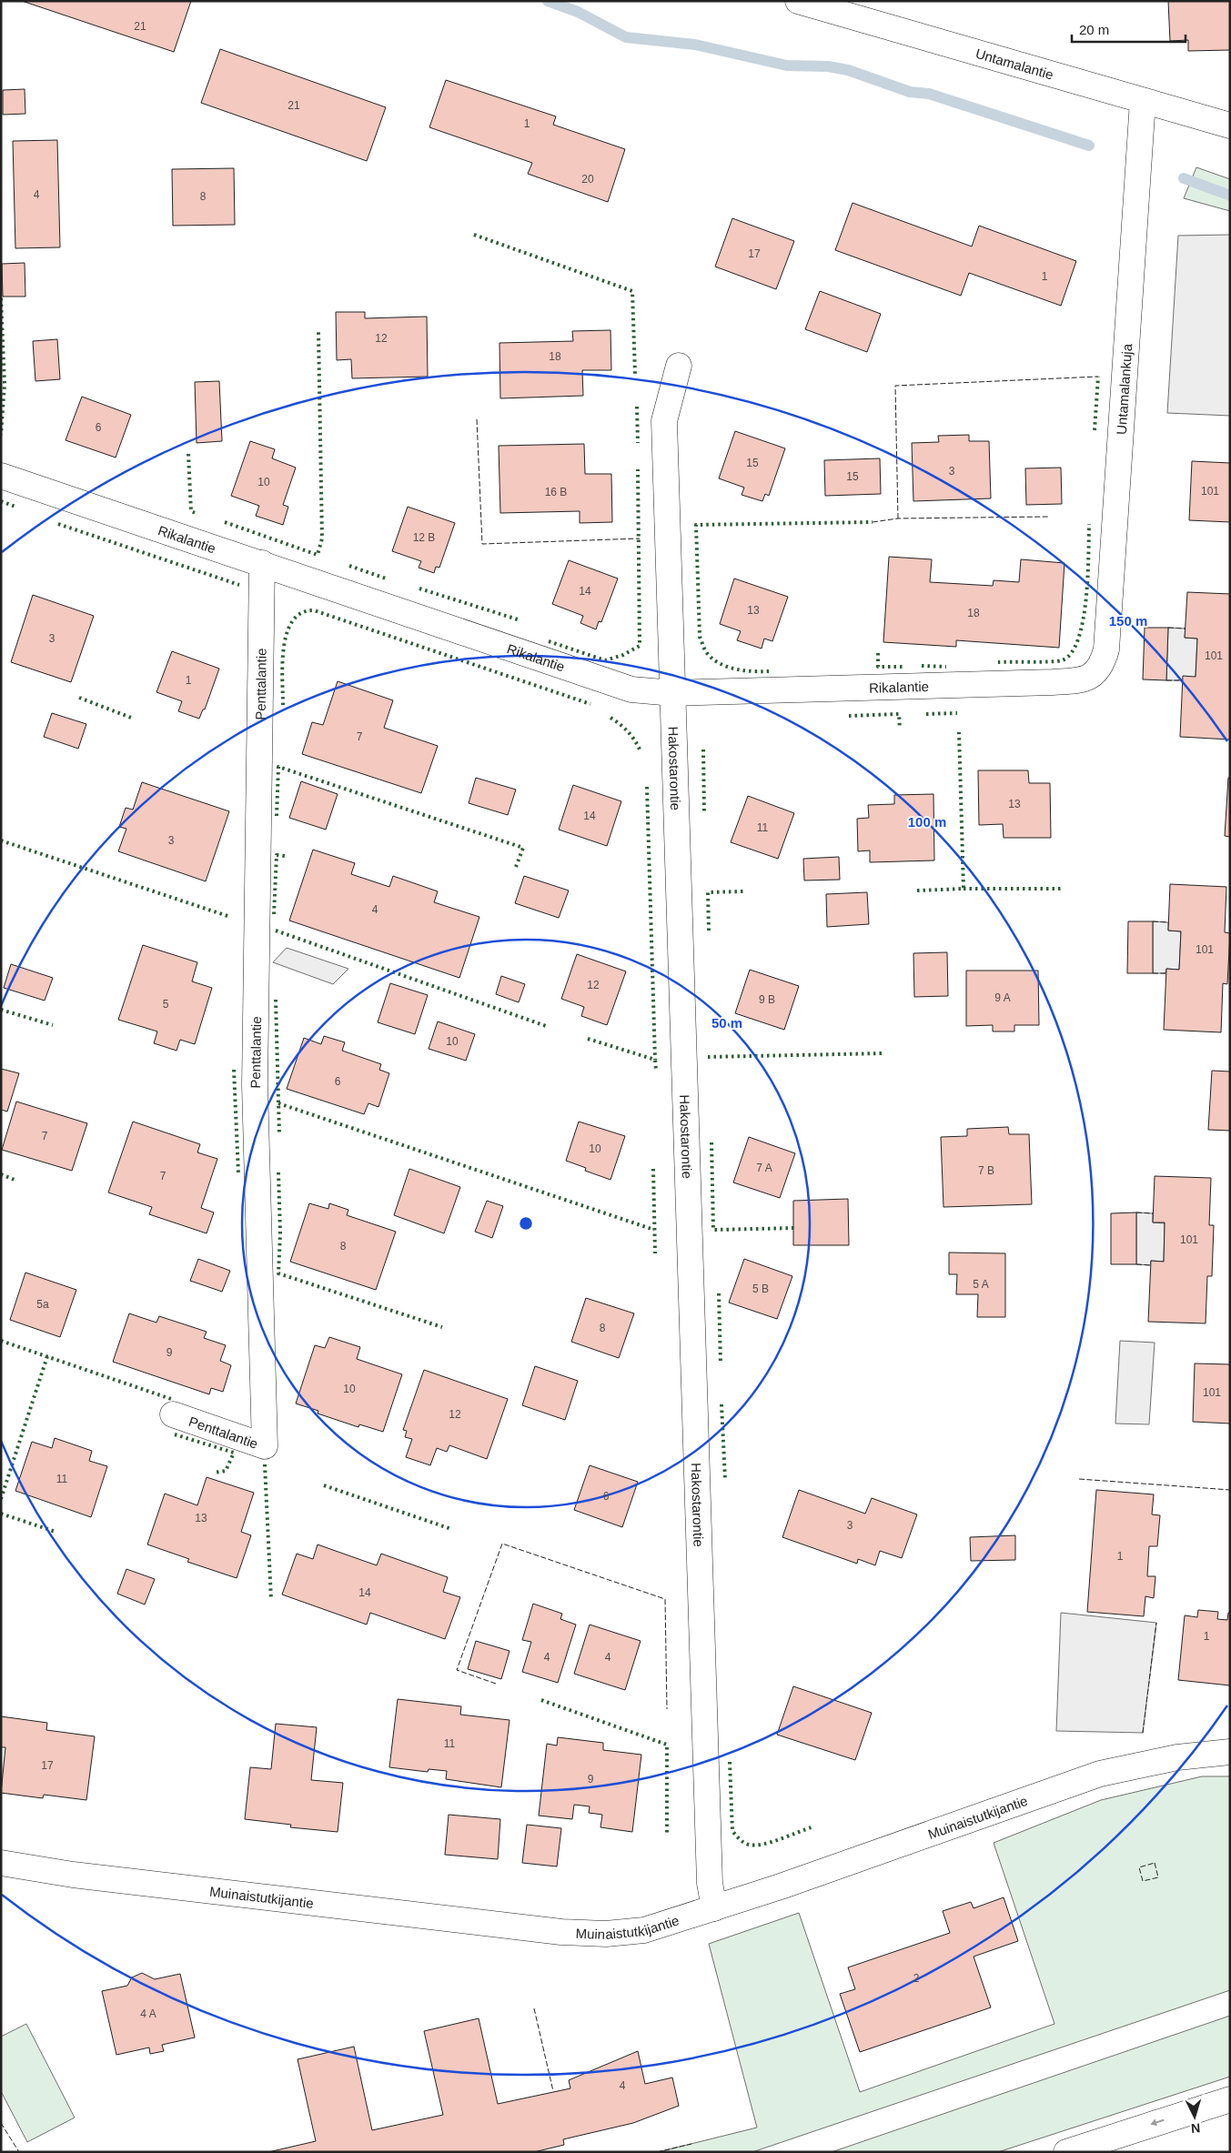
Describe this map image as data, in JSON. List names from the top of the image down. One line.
{"streets":{"street":["Untamalantie","Untamalankuja","Rikalantie","Penttalantie","Hakostarontie","Muinaistutkijantie"]},"crossings":[["Untamalantie","Untamalankuja"],["Untamalankuja","Rikalantie"],["Rikalantie","Penttalantie"],["Rikalantie","Hakostarontie"],["Hakostarontie","Muinaistutkijantie"]],"house_numbers":["21","21","1","20","4","8","17","1","12","18","6","15","3","15","10","101","16 B","12 B","14","13","18","3","101","1","7","13","14","11","3","4","101","12","9 A","9 B","5","10","6","7","10","7 A","7 B","7","101","8","5 A","5 B","5a","8","9","10","101","12","11","6","13","3","1","14","1","4","4","11","17","9","2","4 A","4"],"scale_bar":"20 m","north":"bottom","rings":["150 m","100 m","50 m"]}
